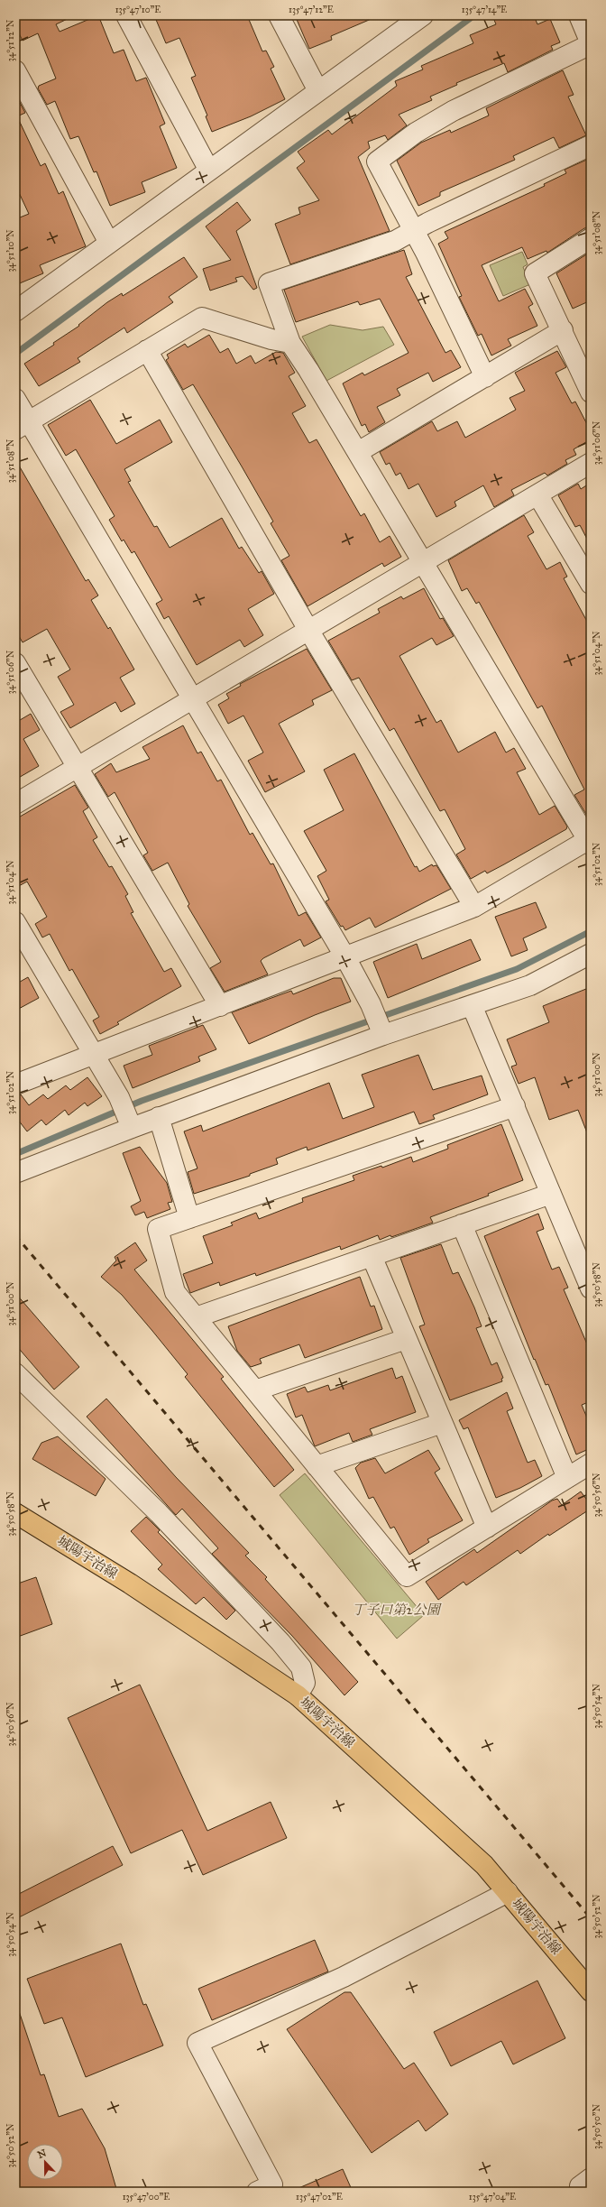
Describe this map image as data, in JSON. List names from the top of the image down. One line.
{"streets":{"main road":["城陽宇治線"]},"parks":["丁子口第2公園"],"north":"top","coordinates":["135°47'10\"E","135°47'12\"E","135°47'14\"E","34°51'12\"N","34°51'08\"N","34°51'10\"N","34°51'06\"N","34°51'04\"N","34°51'02\"N","34°51'00\"N","34°50'58\"N","34°50'56\"N","34°50'54\"N","34°50'52\"N","34°50'50\"N","135°47'00\"E","135°47'02\"E","135°47'04\"E"]}
